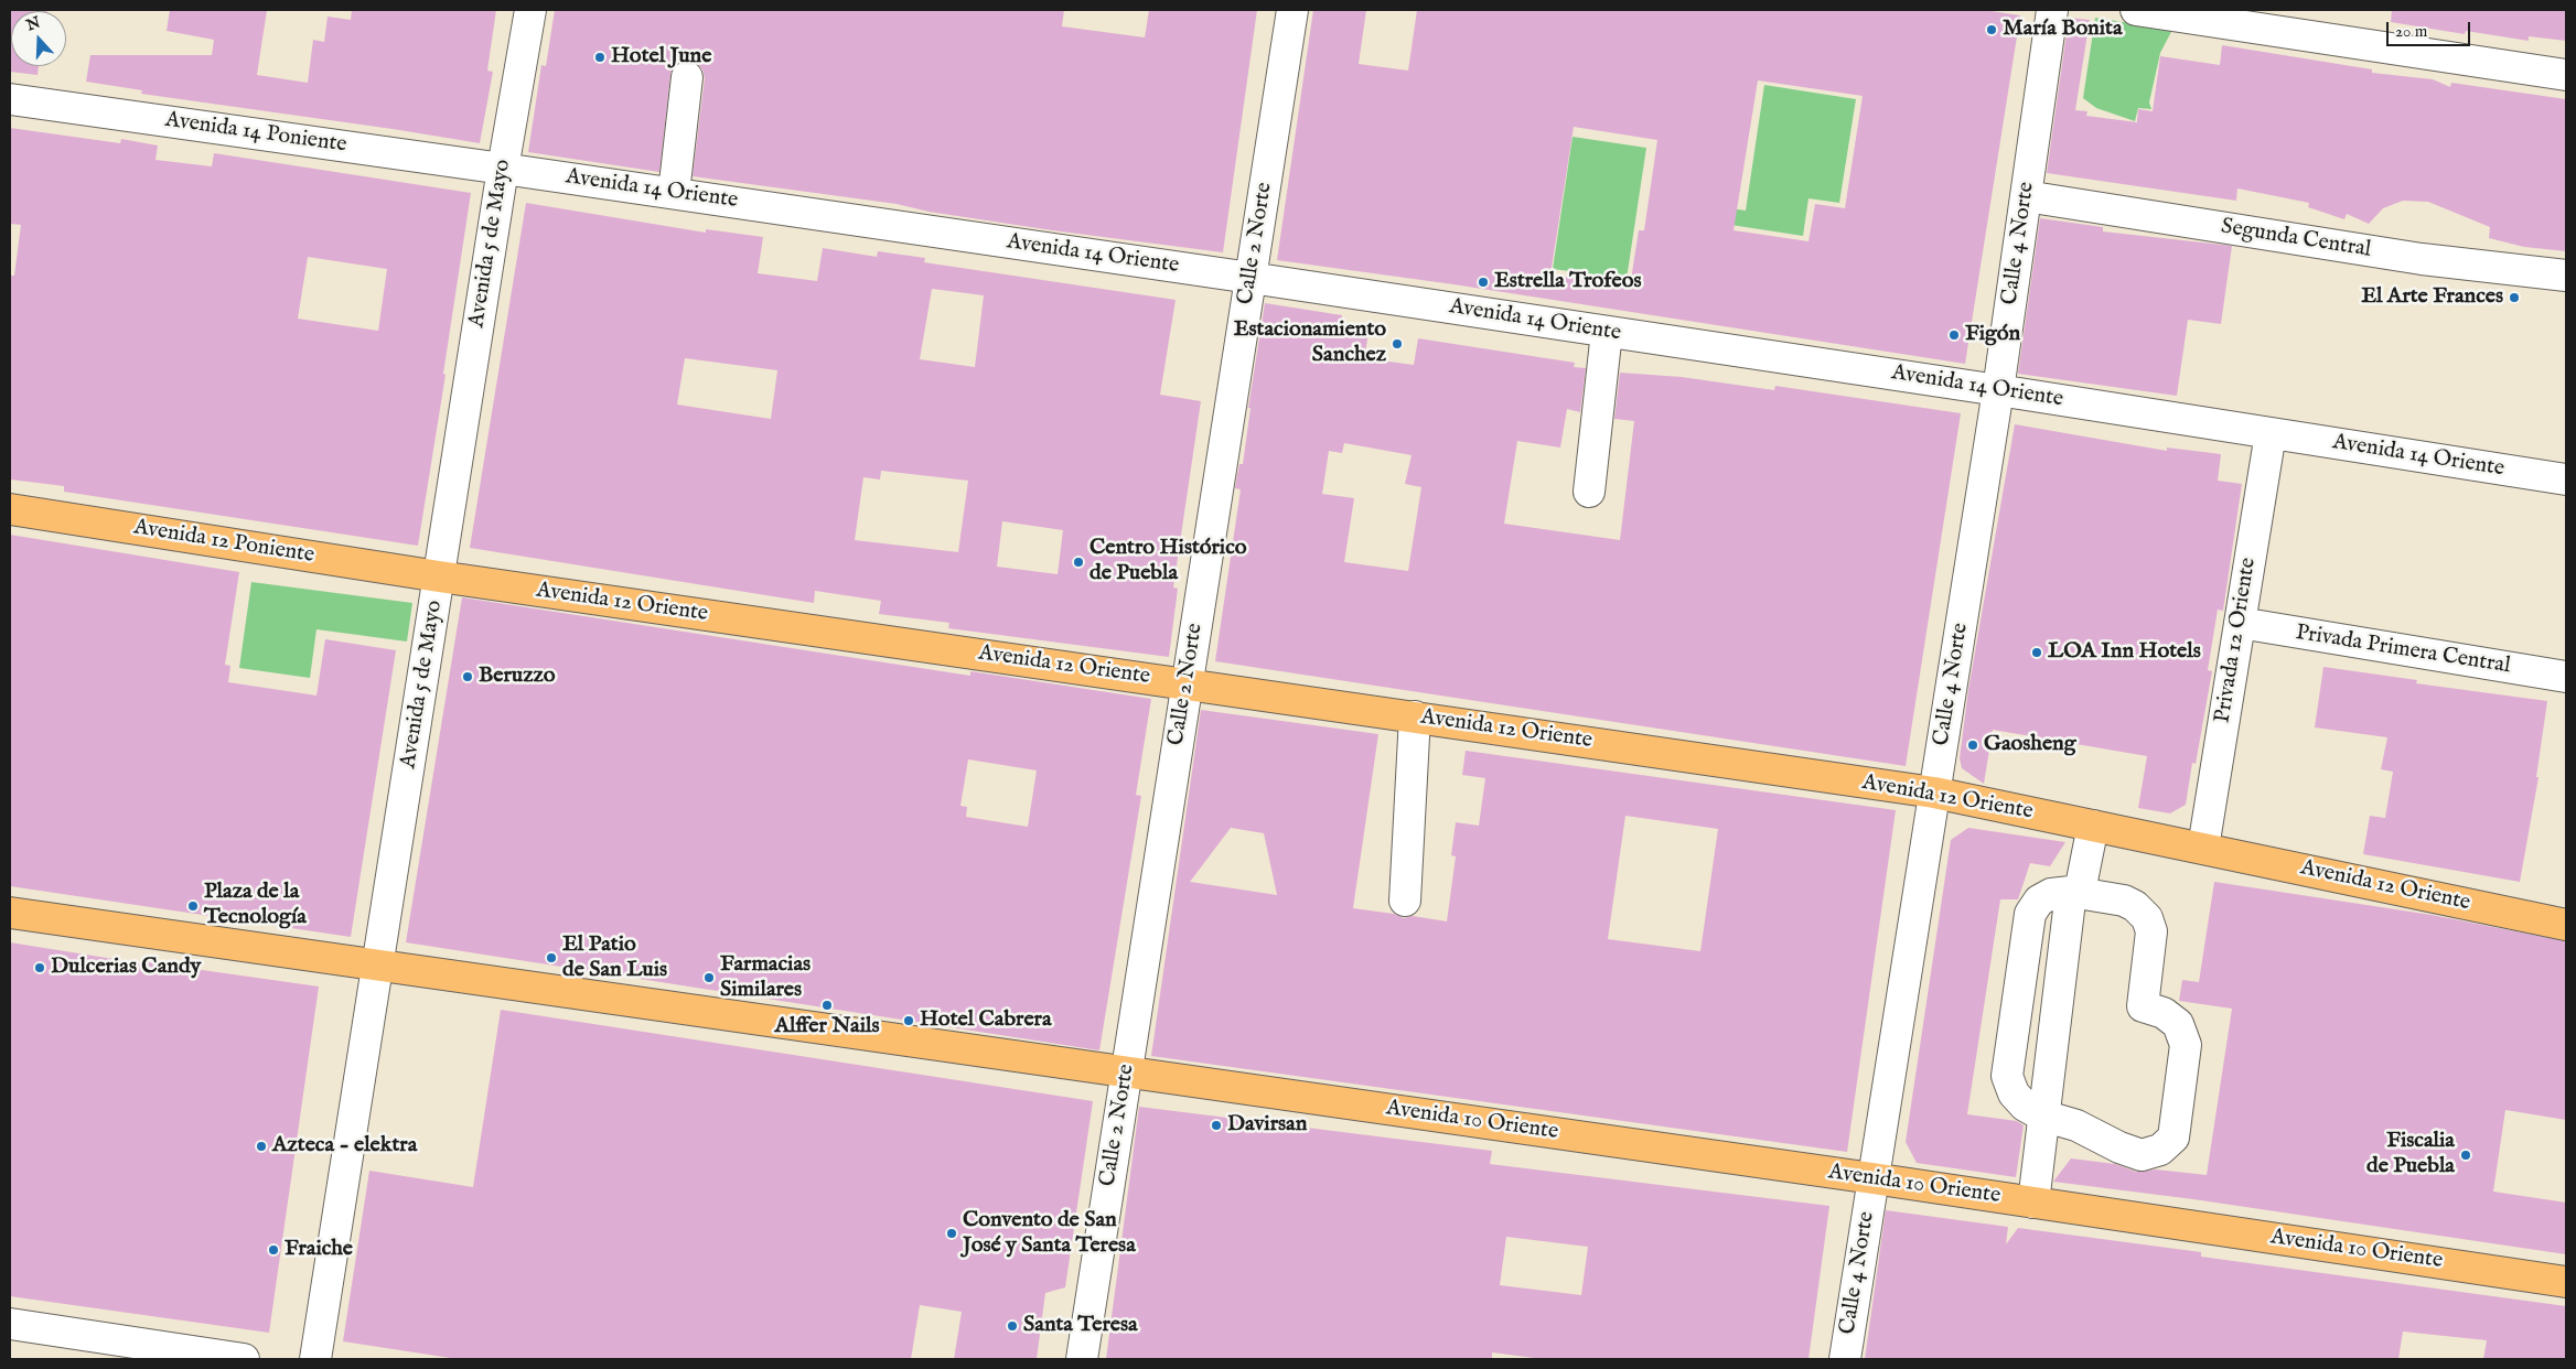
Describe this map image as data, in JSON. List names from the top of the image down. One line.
{"streets":{"main road":["Avenida 12 Poniente","Avenida 12 Oriente","Avenida 10 Oriente"],"street":["Avenida 14 Poniente","Avenida 14 Oriente","Segunda Central","Avenida 5 de Mayo","Calle 2 Norte","Calle 4 Norte","Privada 12 Oriente","Privada Primera Central"]},"crossings":[["Avenida 14 Poniente","Avenida 14 Oriente"],["Avenida 14 Poniente","Avenida 5 de Mayo"],["Avenida 14 Oriente","Avenida 5 de Mayo"],["Avenida 14 Oriente","Calle 2 Norte"],["Avenida 14 Oriente","Calle 4 Norte"],["Avenida 14 Oriente","Privada 12 Oriente"],["Segunda Central","Calle 4 Norte"],["Avenida 5 de Mayo","Avenida 12 Poniente"],["Avenida 5 de Mayo","Avenida 12 Oriente"],["Avenida 5 de Mayo","Avenida 10 Oriente"],["Calle 2 Norte","Avenida 12 Oriente"],["Calle 2 Norte","Avenida 10 Oriente"],["Calle 4 Norte","Avenida 12 Oriente"],["Calle 4 Norte","Avenida 10 Oriente"],["Avenida 12 Poniente","Avenida 12 Oriente"],["Avenida 12 Oriente","Privada 12 Oriente"],["Privada 12 Oriente","Privada Primera Central"]],"places":["María Bonita","Hotel June","Estrella Trofeos","El Arte Frances","Figón","Estacionamiento Sanchez","Centro Histórico de Puebla","LOA Inn Hotels","Beruzzo","Gaosheng","Plaza de la Tecnología","El Patio de San Luis","Dulcerias Candy","Farmacias Similares","Alffer Nails","Hotel Cabrera","Davirsan","Azteca - elektra","Fiscalia de Puebla","Convento de San José y Santa Teresa","Fraiche","Santa Teresa"],"scale_bar":"20 m","north":"top"}
